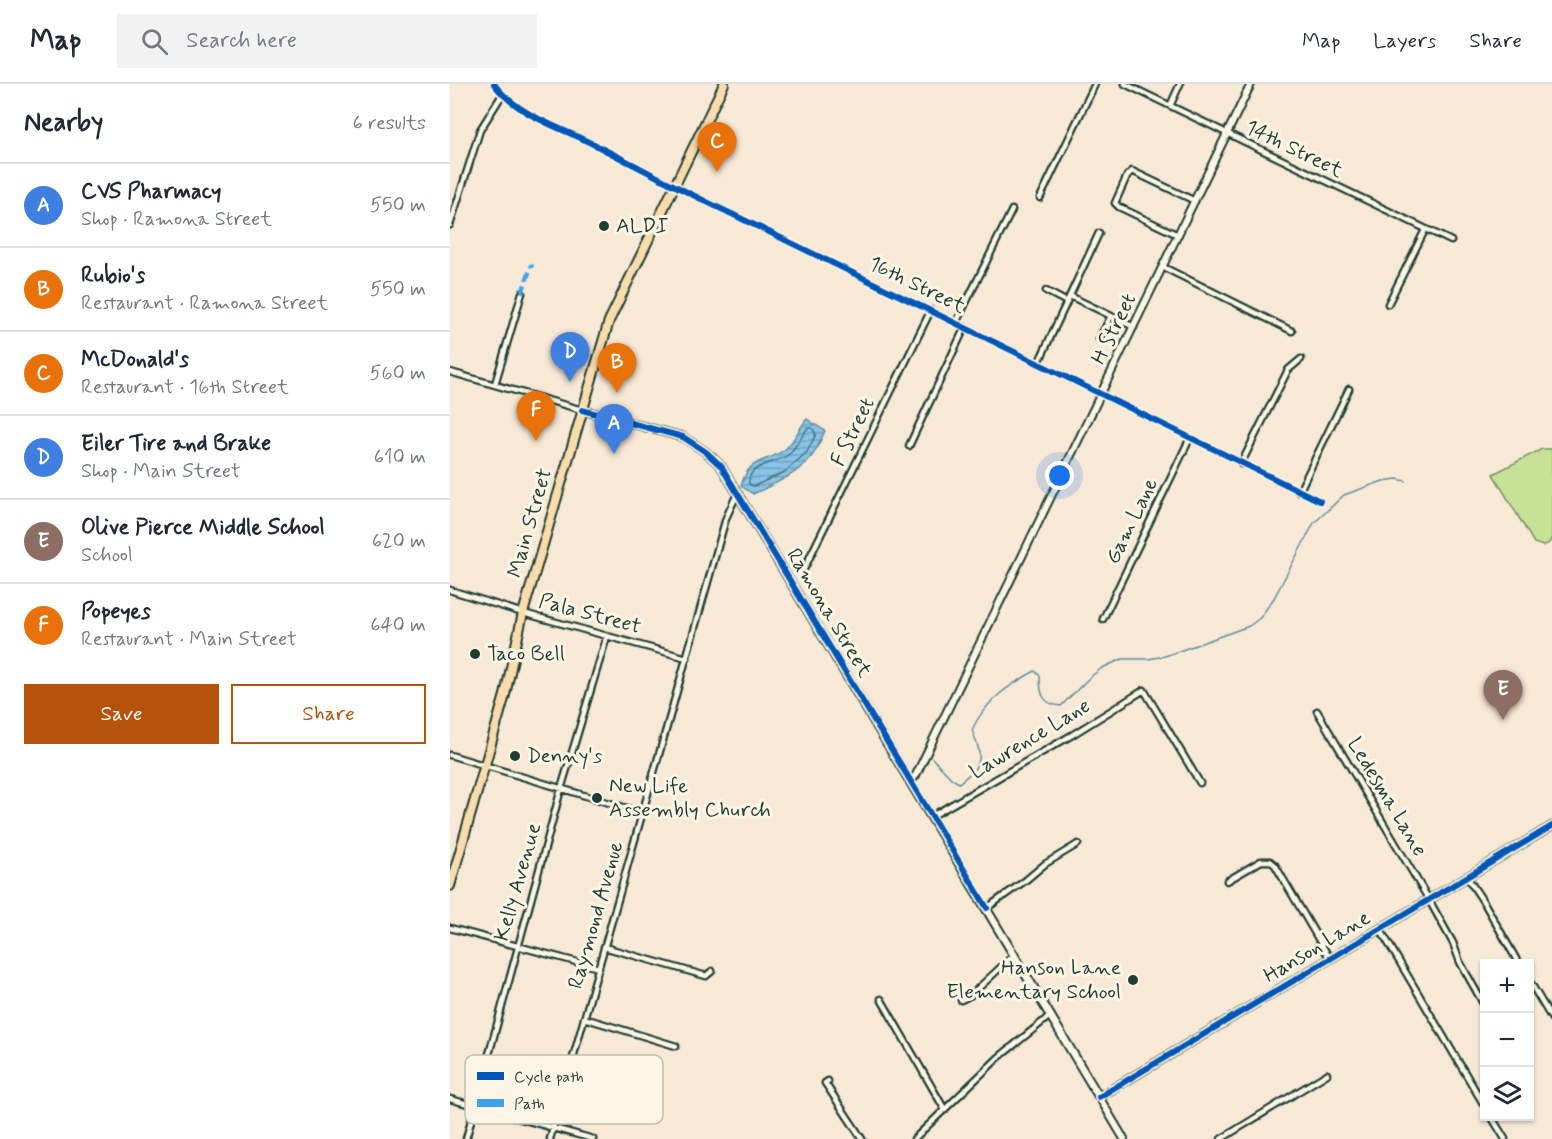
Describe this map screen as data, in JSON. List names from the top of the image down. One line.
{"streets":{"main road":["Main Street","Ramona Street","Hanson Lane"],"street":["14th Street","16th Street","H Street","F Street","Gam Lane","Pala Street","Lawrence Lane","Ledesma Lane","Kelly Avenue","Raymond Avenue"]},"crossings":[["14th Street","H Street"],["16th Street","H Street"],["16th Street","F Street"],["16th Street","Gam Lane"],["16th Street","Main Street"],["H Street","Ramona Street"],["Main Street","Ramona Street"],["Main Street","Pala Street"],["Ramona Street","Lawrence Lane"],["Ramona Street","Raymond Avenue"],["Ramona Street","Hanson Lane"],["Pala Street","Kelly Avenue"],["Pala Street","Raymond Avenue"],["Ledesma Lane","Hanson Lane"]],"places":["ALDI","Taco Bell","Denny's","New Life Assembly Church","Hanson Lane Elementary School"],"legend":["Cycle path","Path"],"page":{"header":"Map","search":"Search here","nav":["Map","Layers","Share"],"heading":["Nearby","6 results"],"pins":["C","D","B","F","A","E"],"list":[{"mark":"A","name":"CVS Pharmacy","note":"Shop · Ramona Street","value":"550 m"},{"mark":"B","name":"Rubio's","note":"Restaurant · Ramona Street","value":"550 m"},{"mark":"C","name":"McDonald's","note":"Restaurant · 16th Street","value":"560 m"},{"mark":"D","name":"Eiler Tire and Brake","note":"Shop · Main Street","value":"610 m"},{"mark":"E","name":"Olive Pierce Middle School","note":"School","value":"620 m"},{"mark":"F","name":"Popeyes","note":"Restaurant · Main Street","value":"640 m"}],"buttons":["Save","Share"],"map_buttons":["+","−"]}}
